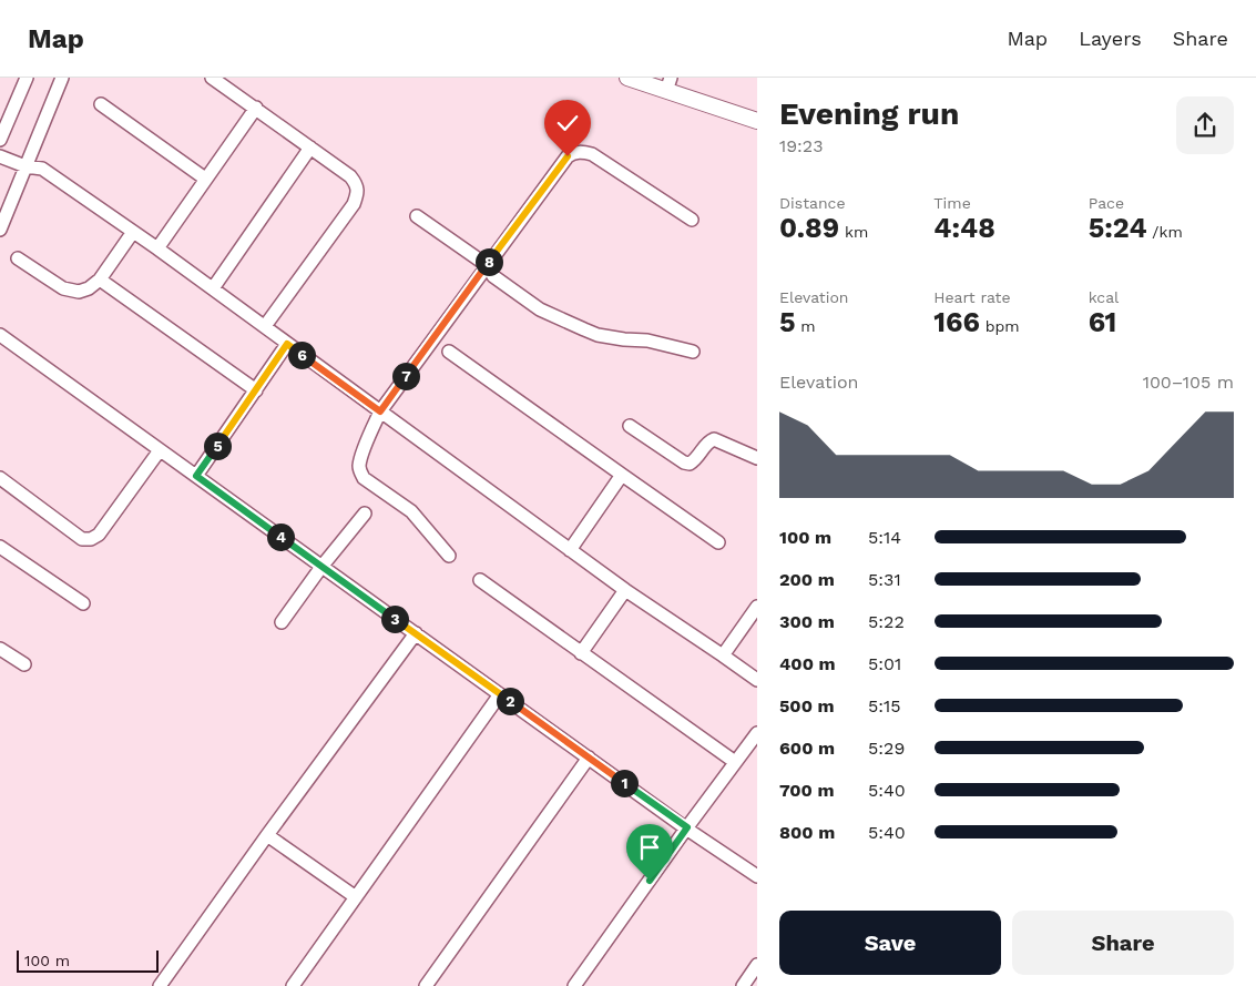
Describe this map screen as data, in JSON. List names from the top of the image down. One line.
{"scale_bar":"100 m","page":{"header":"Map","nav":["Map","Layers","Share"],"heading":["Evening run","19:23"],"stats":[["Distance","0.89 km"],["Time","4:48"],["Pace","5:24 /km"],["Elevation","5 m"],["Heart rate","166 bpm"],["kcal","61"]],"pins":["8","6","7","5","4","3","2","1"],"chart":["Elevation","100–105 m"],"list":[{"name":"100 m","note":"5:14"},{"name":"200 m","note":"5:31"},{"name":"300 m","note":"5:22"},{"name":"400 m","note":"5:01"},{"name":"500 m","note":"5:15"},{"name":"600 m","note":"5:29"},{"name":"700 m","note":"5:40"},{"name":"800 m","note":"5:40"}],"buttons":["Save","Share"],"scale":"100 m"}}
